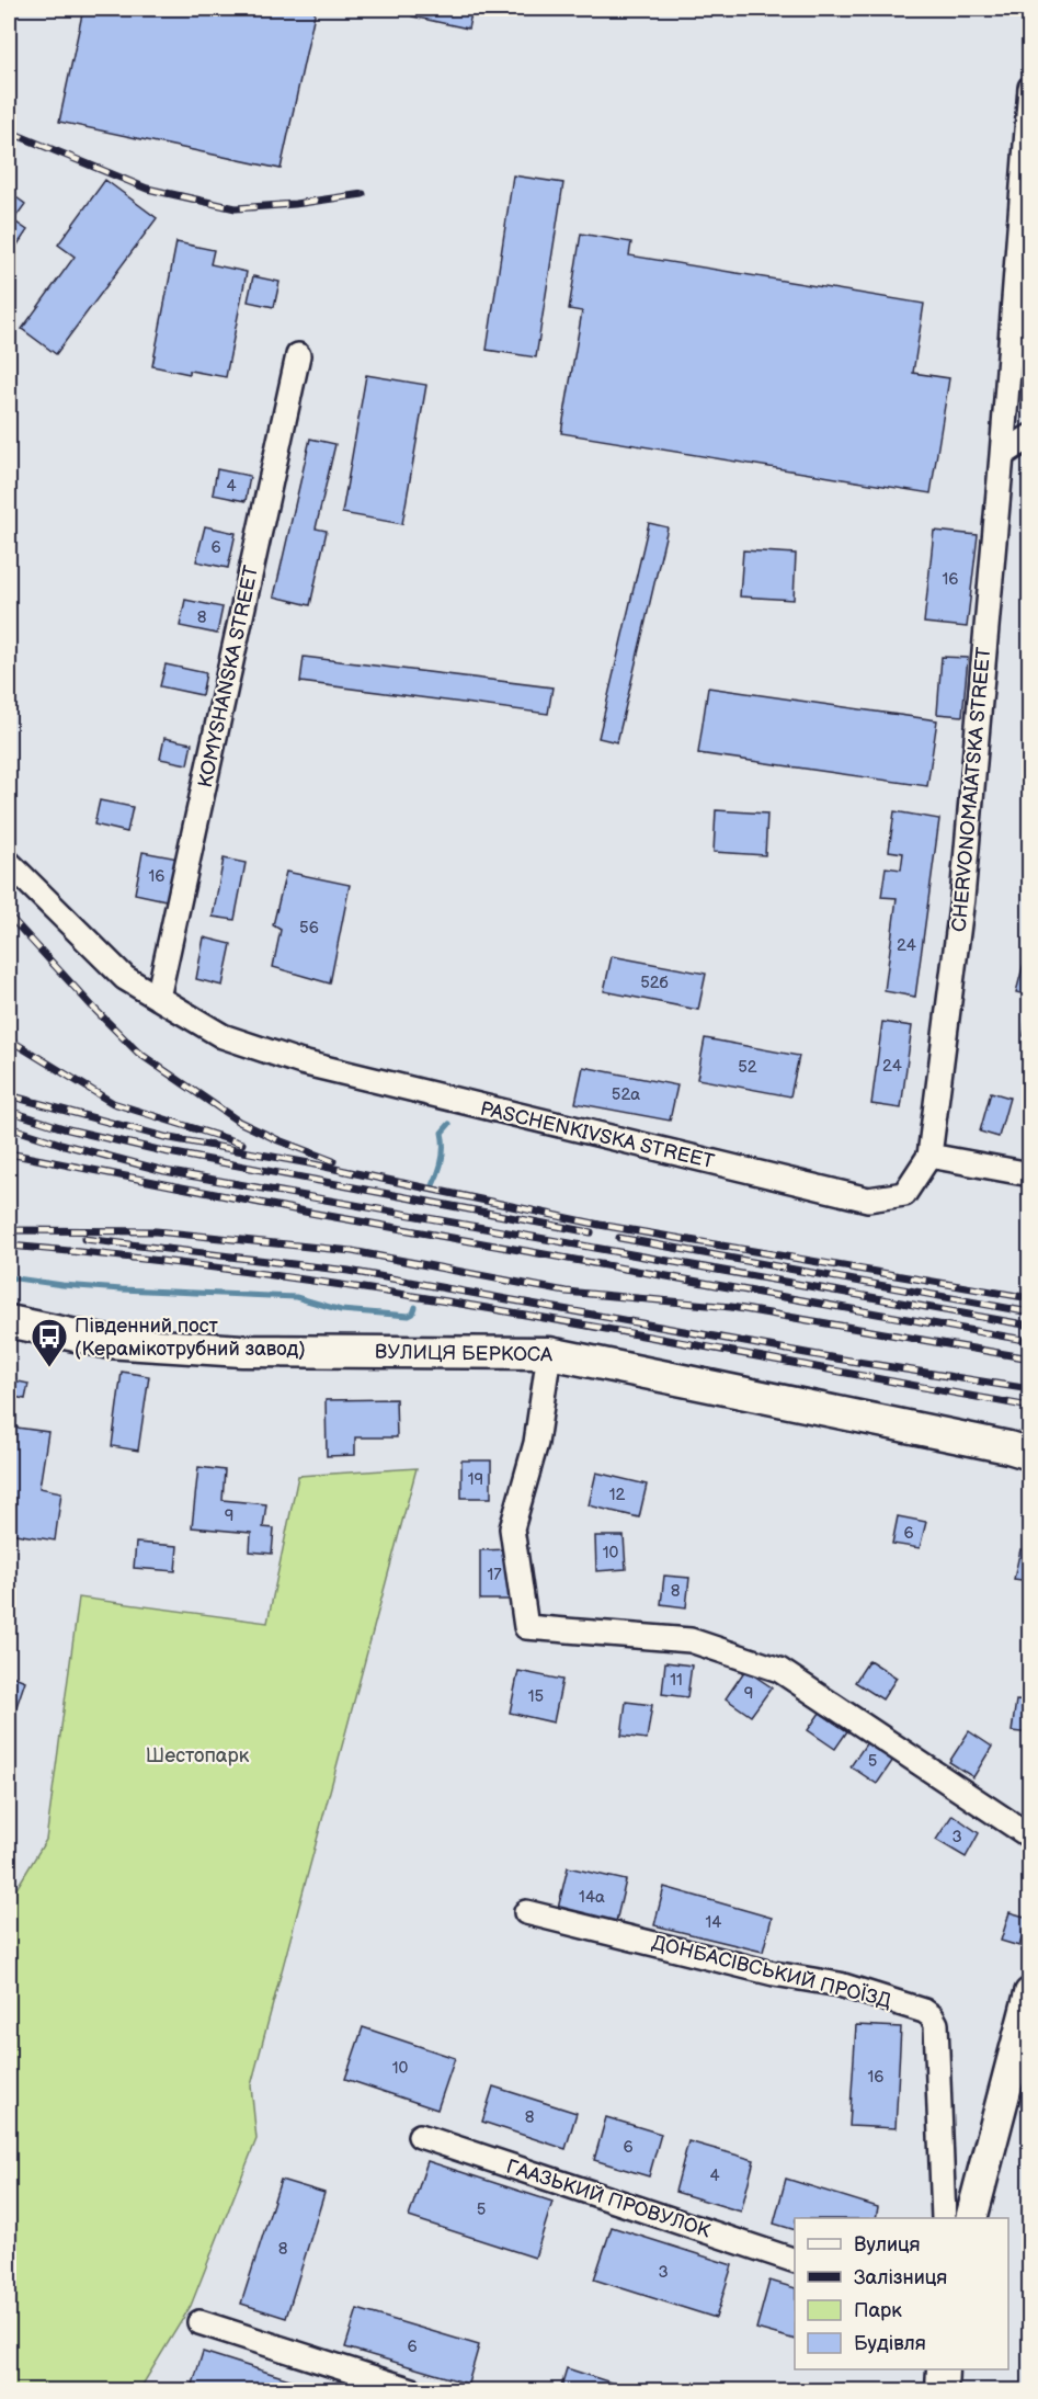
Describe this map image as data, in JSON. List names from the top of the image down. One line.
{"streets":{"street":["KOMYSHANSKA STREET","CHERVONOMAIATSKA STREET","PASCHENKIVSKA STREET","ВУЛИЦЯ БЕРКОСА","ДОНБАСІВСЬКИЙ ПРОЇЗД","ГААЗЬКИЙ ПРОВУЛОК"]},"crossings":[["KOMYSHANSKA STREET","PASCHENKIVSKA STREET"],["CHERVONOMAIATSKA STREET","PASCHENKIVSKA STREET"]],"parks":["Шестопарк"],"places":{"bus stop":["Південний пост (Керамікотрубний завод)"]},"house_numbers":["4","6","16","8","16","56","24","52б","24","52","52а","19","12","9","6","10","17","8","11","9","15","5","3","14а","14","10","16","8","6","4","5","8","3","6"],"legend":["Вулиця","Залізниця","Парк","Будівля"]}
